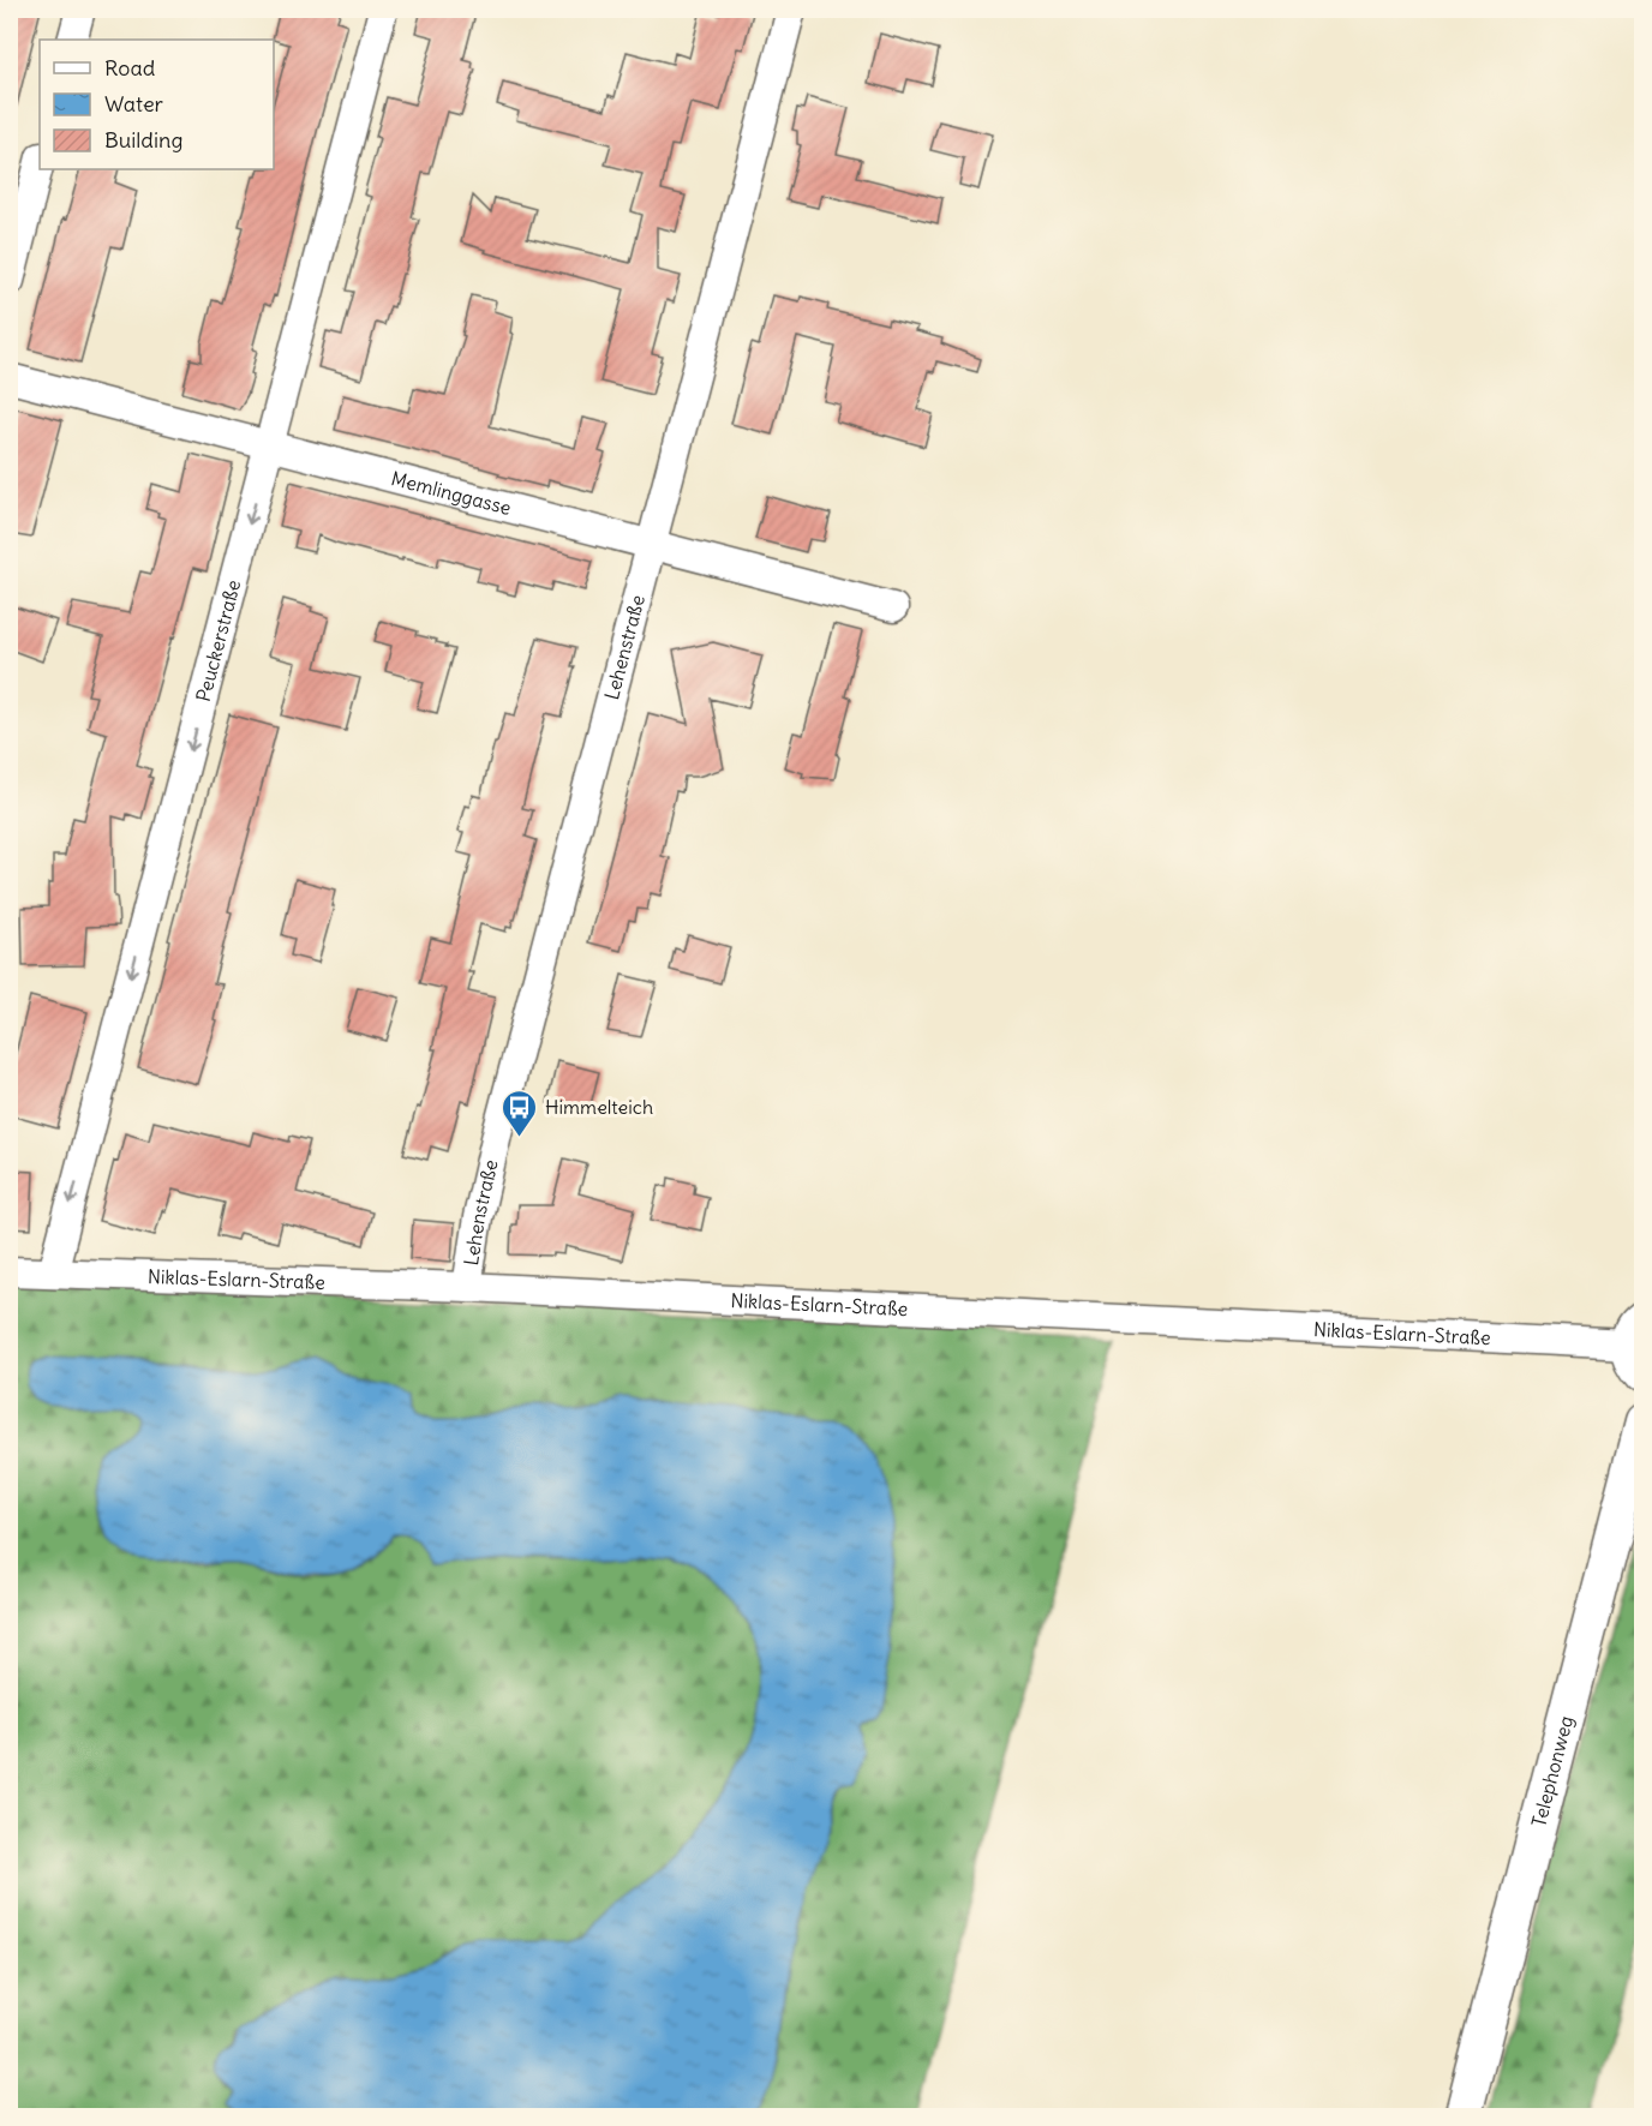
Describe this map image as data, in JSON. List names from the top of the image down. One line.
{"streets":{"street":["Memlinggasse","Peuckerstraße","Lehenstraße","Niklas-Eslarn-Straße","Telephonweg"]},"crossings":[["Memlinggasse","Peuckerstraße"],["Memlinggasse","Lehenstraße"],["Peuckerstraße","Niklas-Eslarn-Straße"],["Lehenstraße","Niklas-Eslarn-Straße"]],"one_way":["Peuckerstraße"],"places":{"bus stop":["Himmelteich"]},"legend":["Road","Water","Building"]}
